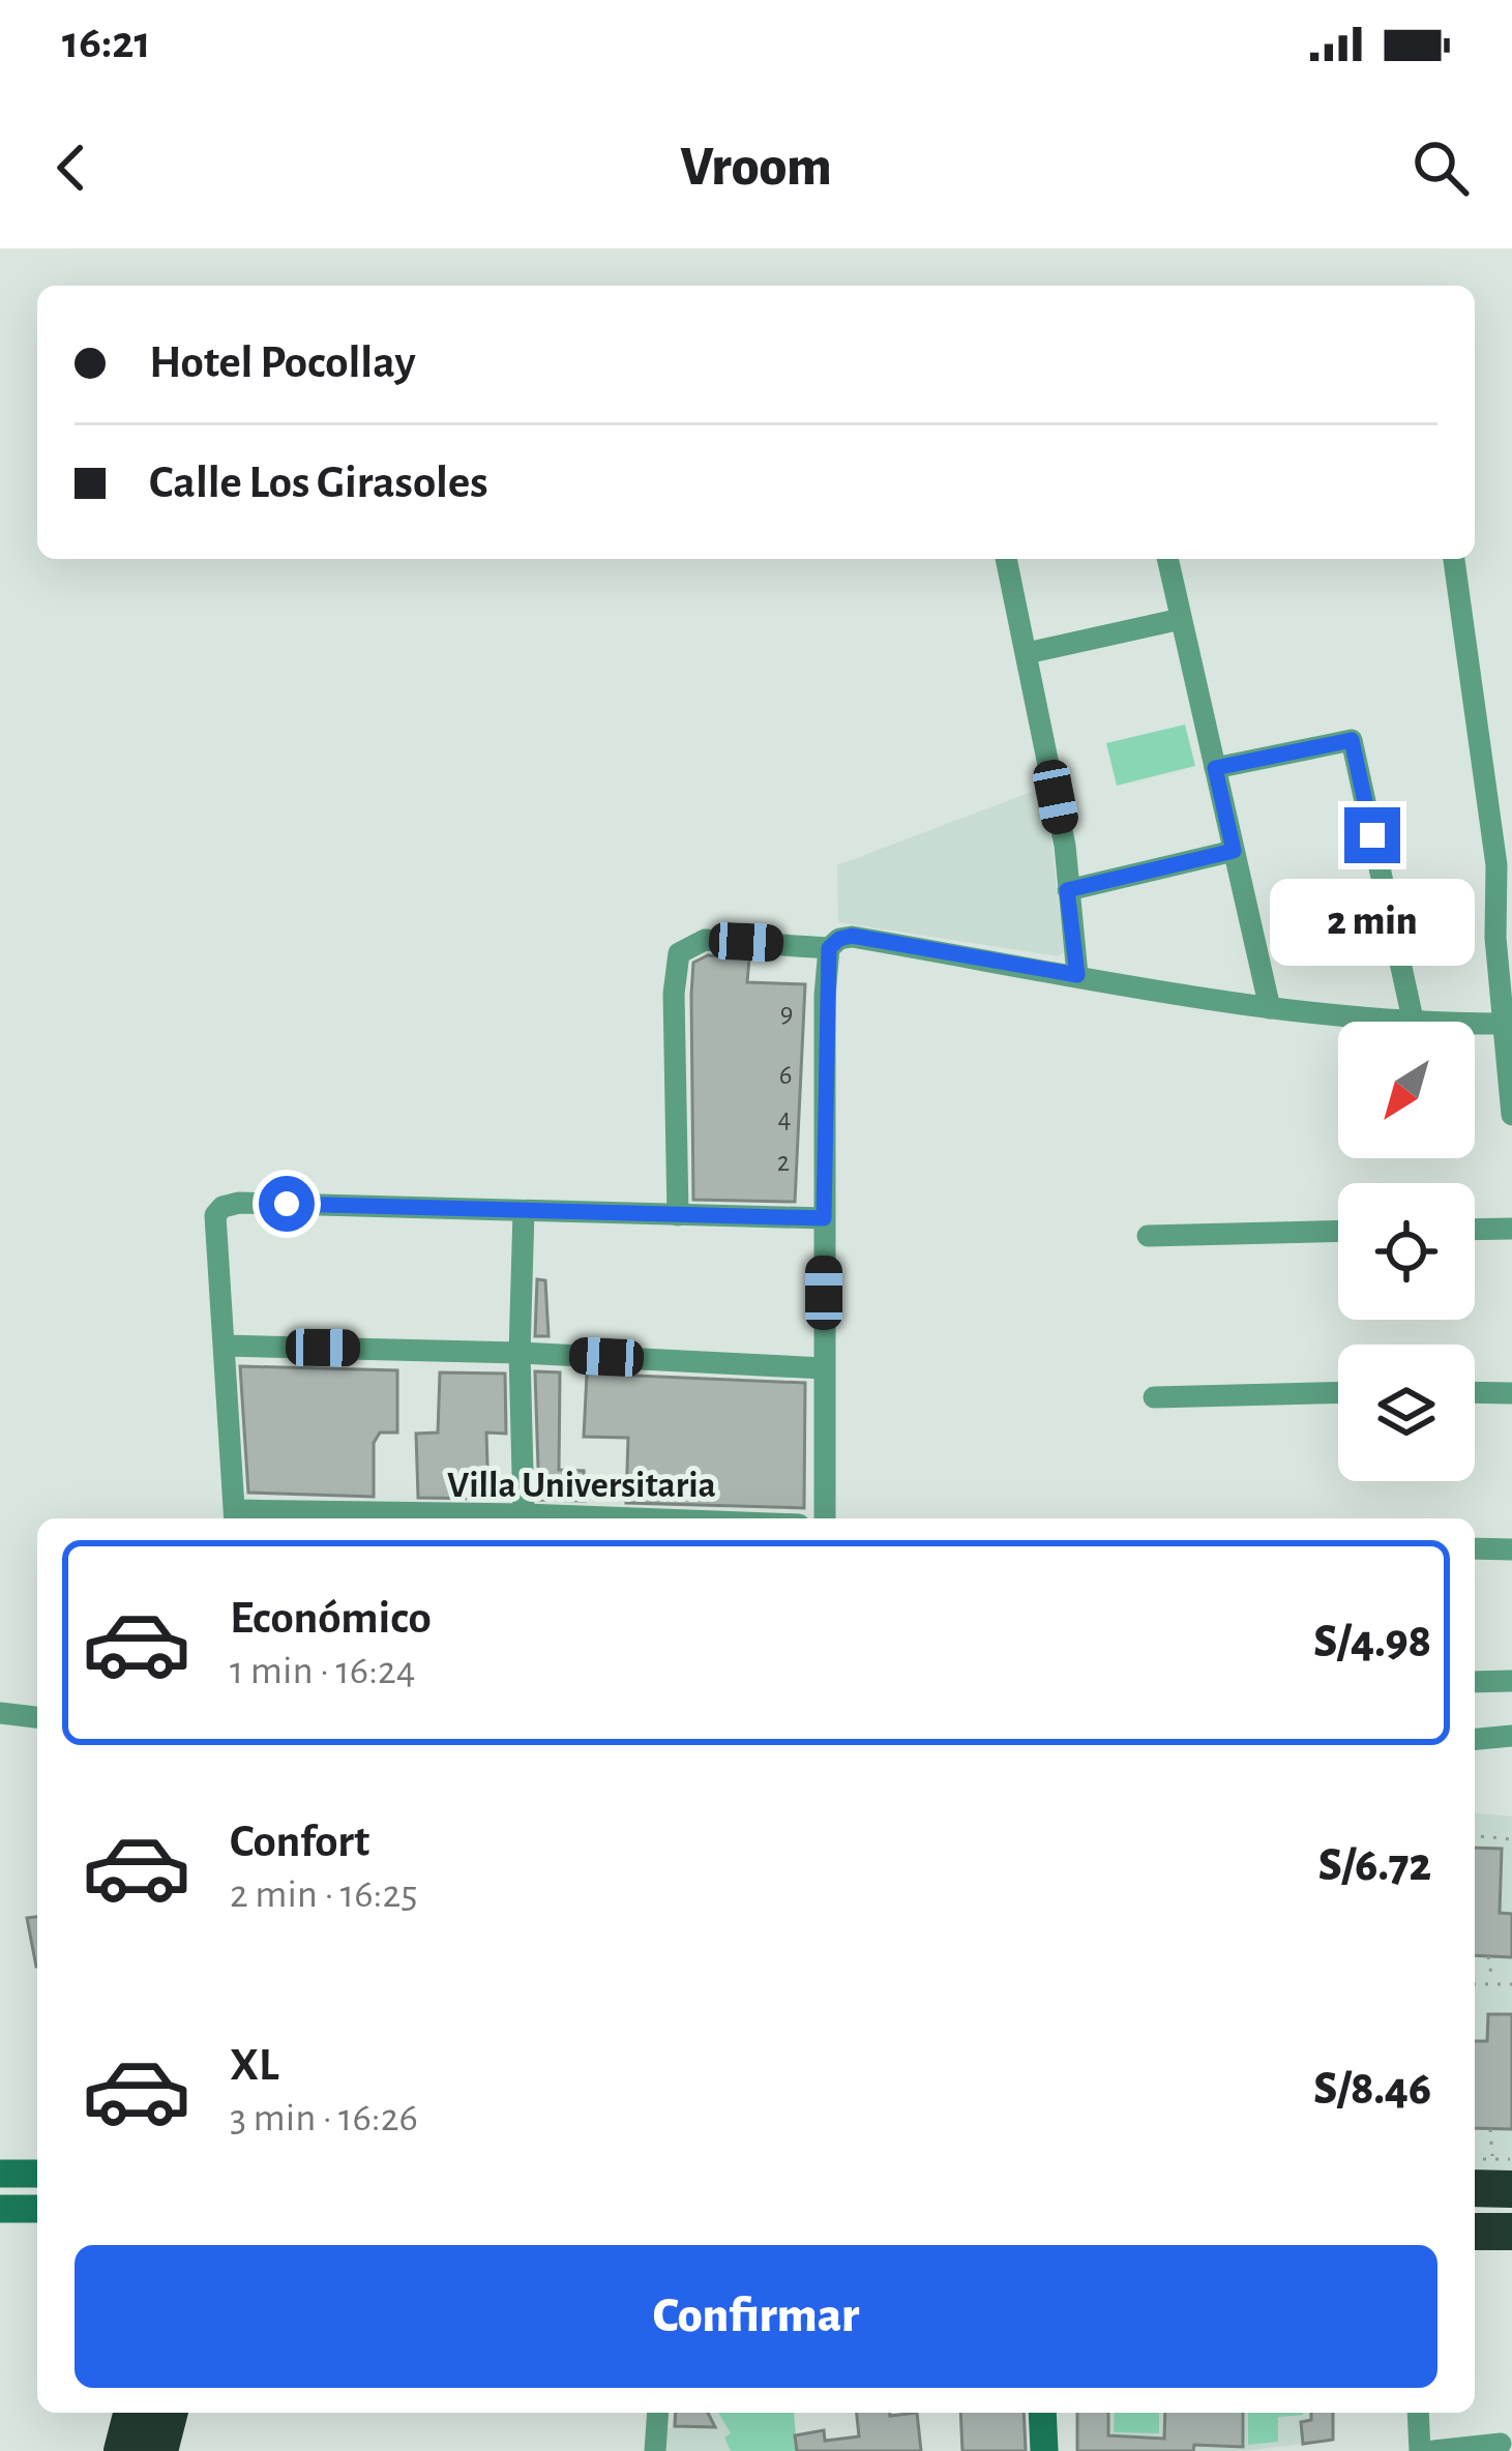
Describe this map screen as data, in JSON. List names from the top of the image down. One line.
{"districts":["Villa Universitaria"],"house_numbers":["9","6","4","2"],"north":"bottom left","page":{"status":"16:21","header":"Vroom","banner":["Hotel Pocollay","Calle Los Girasoles"],"bubble":"2 min","list":[{"name":"Económico","note":"1 min · 16:24","value":"S/4.98"},{"name":"Confort","note":"2 min · 16:25","value":"S/6.72"},{"name":"XL","note":"3 min · 16:26","value":"S/8.46"}],"buttons":"Confirmar"}}
